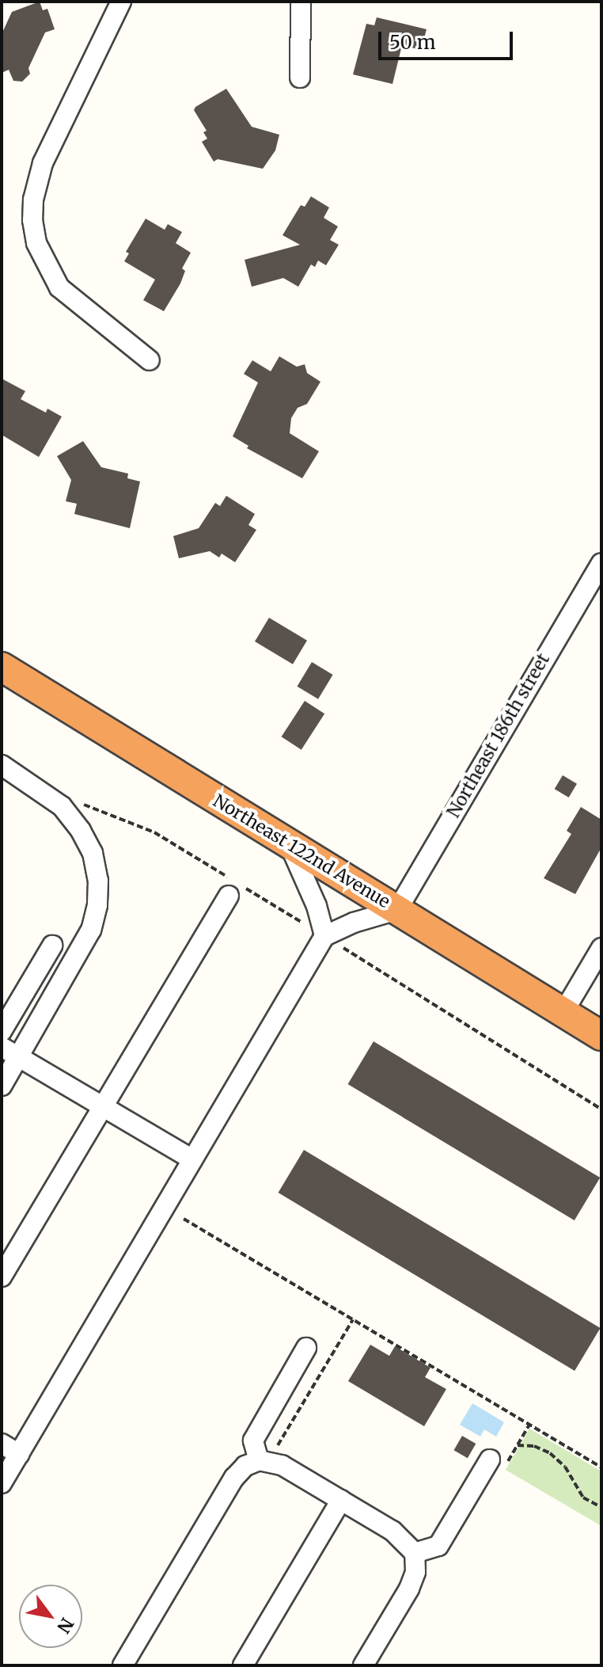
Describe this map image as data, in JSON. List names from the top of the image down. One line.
{"streets":{"highway":["Northeast 122nd Avenue"],"street":["Northeast 186th street"]},"crossings":[["Northeast 186th street","Northeast 122nd Avenue"]],"scale_bar":"50 m","north":"bottom right"}
